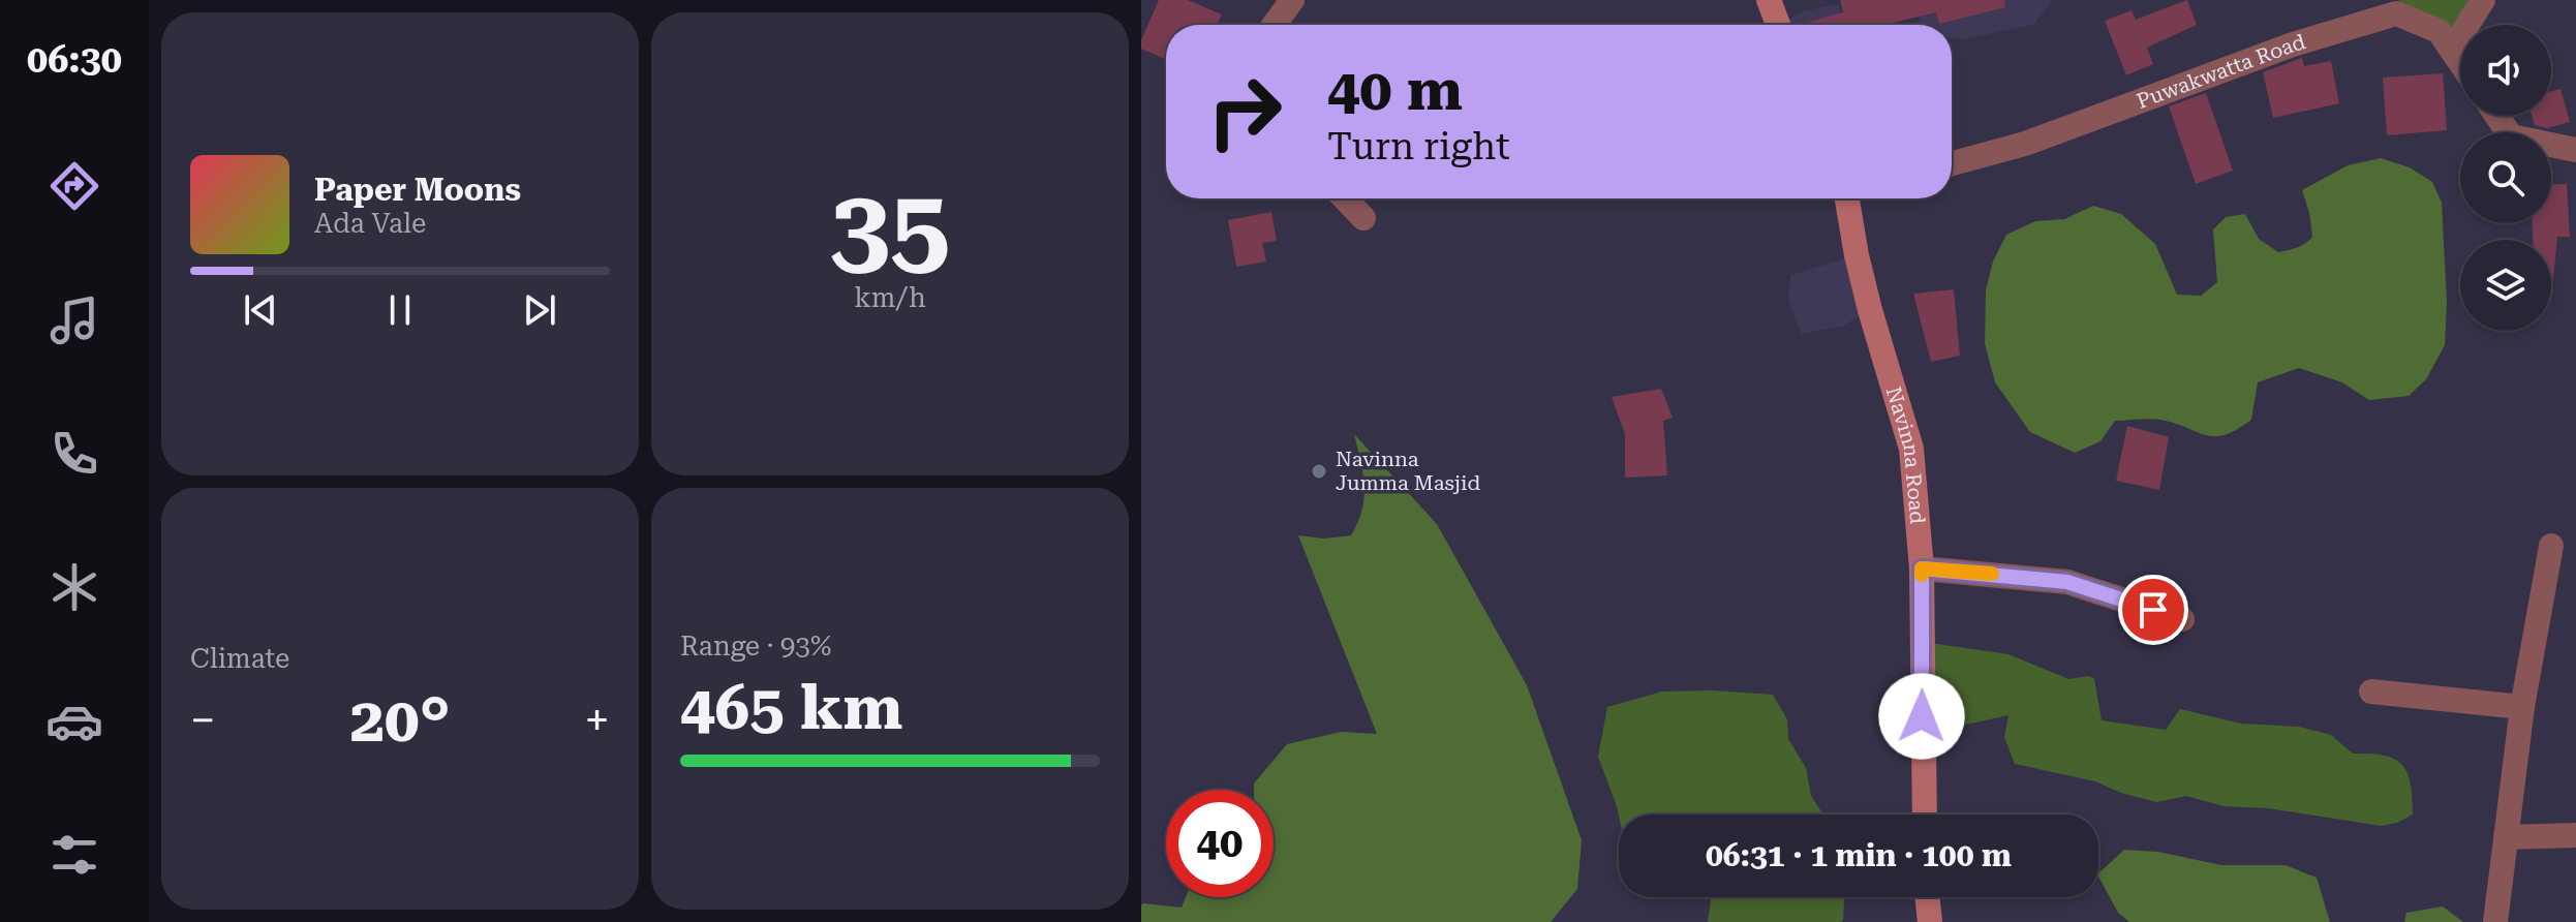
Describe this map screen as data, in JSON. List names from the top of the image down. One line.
{"streets":{"street":["Puwakwatta Road","Navinna Road"]},"places":["Navinna Jumma Masjid"],"page":{"tabs":"06:30","tile":[["35","km/h"],"Climate",["Range · 93%","465 km"]],"turn":["40 m","Turn right"],"song":["Paper Moons","Ada Vale"],"heat":["−","20°","+"],"limit":"40","trip":"06:31 · 1 min · 100 m"}}
